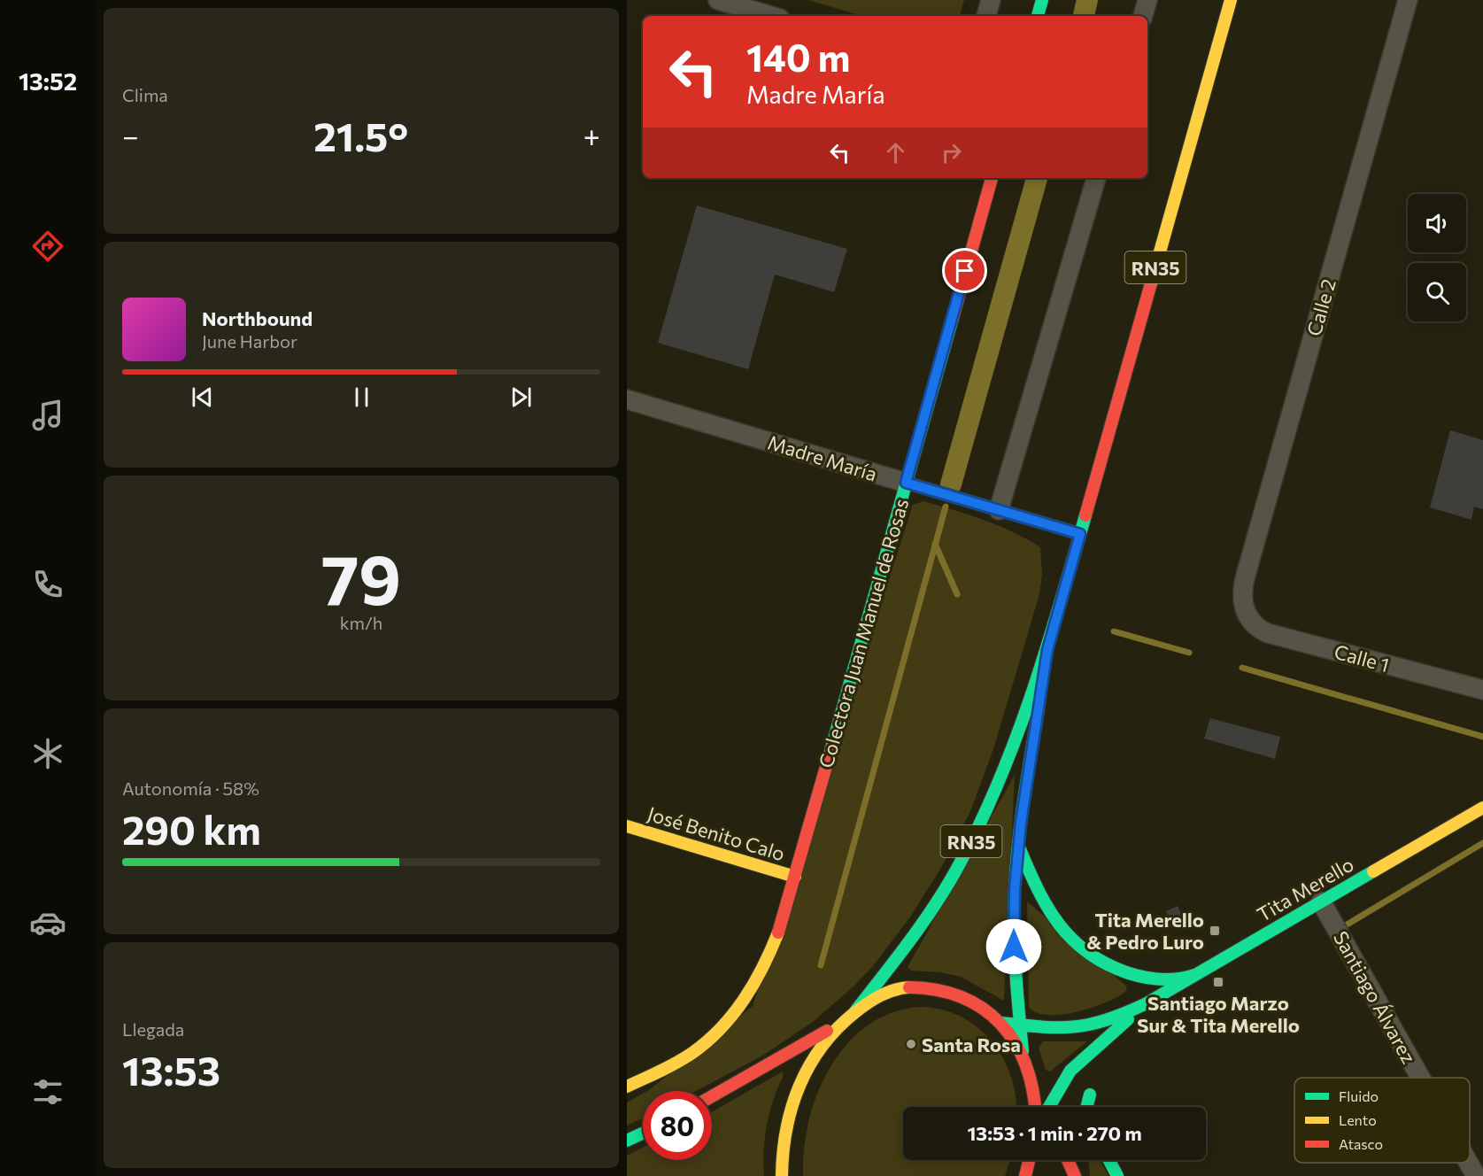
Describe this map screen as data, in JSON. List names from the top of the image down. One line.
{"streets":{"main road":["RN35","Madre María","Colectora Juan Manuel de Rosas","José Benito Calo","Tita Merello"],"street":["Calle 2","Calle 1","Santiago Álvarez"]},"crossings":[["RN35","Madre María"],["RN35","Tita Merello"],["Calle 2","Calle 1"],["Madre María","Colectora Juan Manuel de Rosas"],["Colectora Juan Manuel de Rosas","José Benito Calo"],["Tita Merello","Santiago Álvarez"]],"places":{"transit":["Tita Merello & Pedro Luro","Santiago Marzo Sur & Tita Merello"],"other":["Santa Rosa"]},"legend":["Fluido","Lento","Atasco"],"page":{"tabs":"13:52","tile":["Clima",["79","km/h"],["Autonomía · 58%","290 km"],["Llegada","13:53"]],"turn":["140 m","Madre María"],"heat":["−","21.5°","+"],"song":["Northbound","June Harbor"],"limit":"80","trip":"13:53 · 1 min · 270 m"}}
